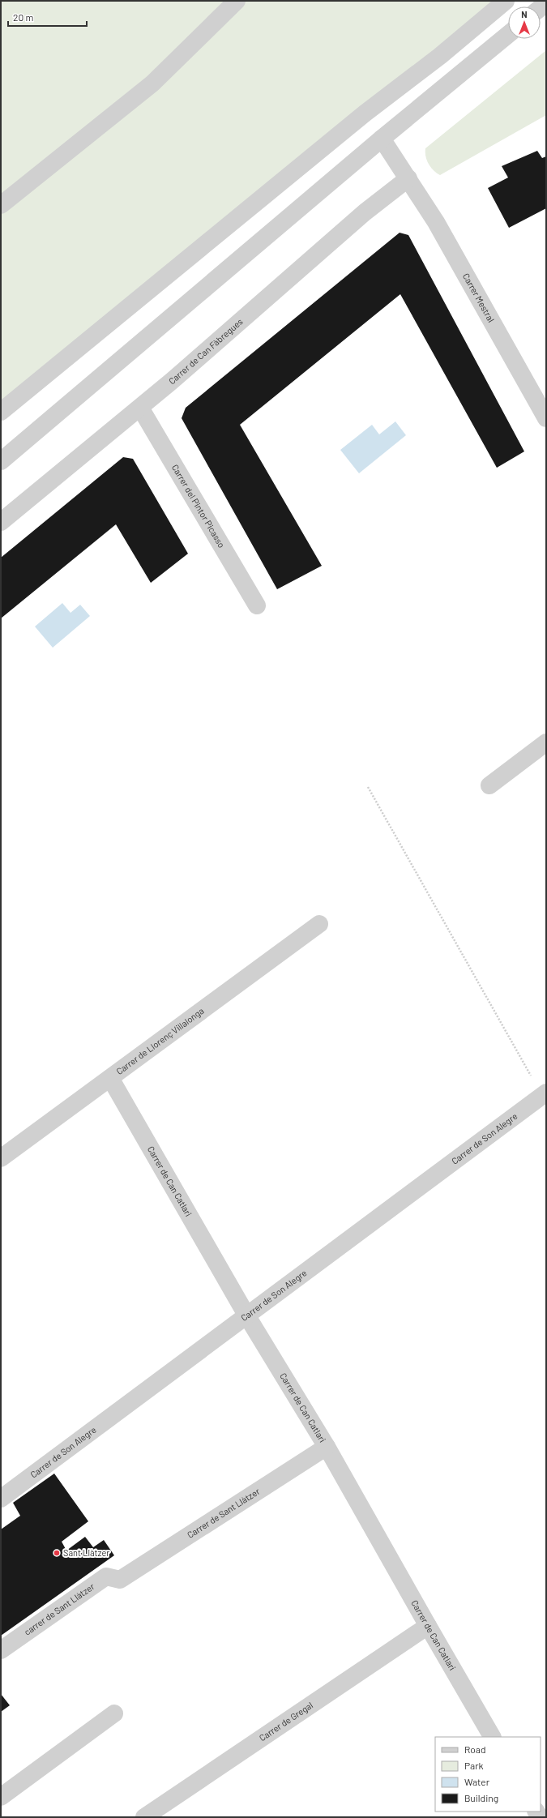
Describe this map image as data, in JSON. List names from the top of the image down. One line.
{"streets":{"street":["Carrer Mestral","Carrer de Can Fàbregues","Carrer del Pintor Picasso","Carrer de Llorenç Villalonga","Carrer de Son Alegre","Carrer de Can Catlari","Carrer de Sant Llàtzer","carrer de Sant Llàtzer","Carrer de Gregal"]},"crossings":[["Carrer Mestral","Carrer de Can Fàbregues"],["Carrer de Can Fàbregues","Carrer del Pintor Picasso"],["Carrer de Llorenç Villalonga","Carrer de Can Catlari"],["Carrer de Son Alegre","Carrer de Can Catlari"],["Carrer de Can Catlari","Carrer de Sant Llàtzer"],["Carrer de Can Catlari","Carrer de Gregal"],["Carrer de Sant Llàtzer","carrer de Sant Llàtzer"]],"places":["Sant Llàtzer"],"legend":["Road","Park","Water","Building"],"scale_bar":"20 m","north":"top"}
